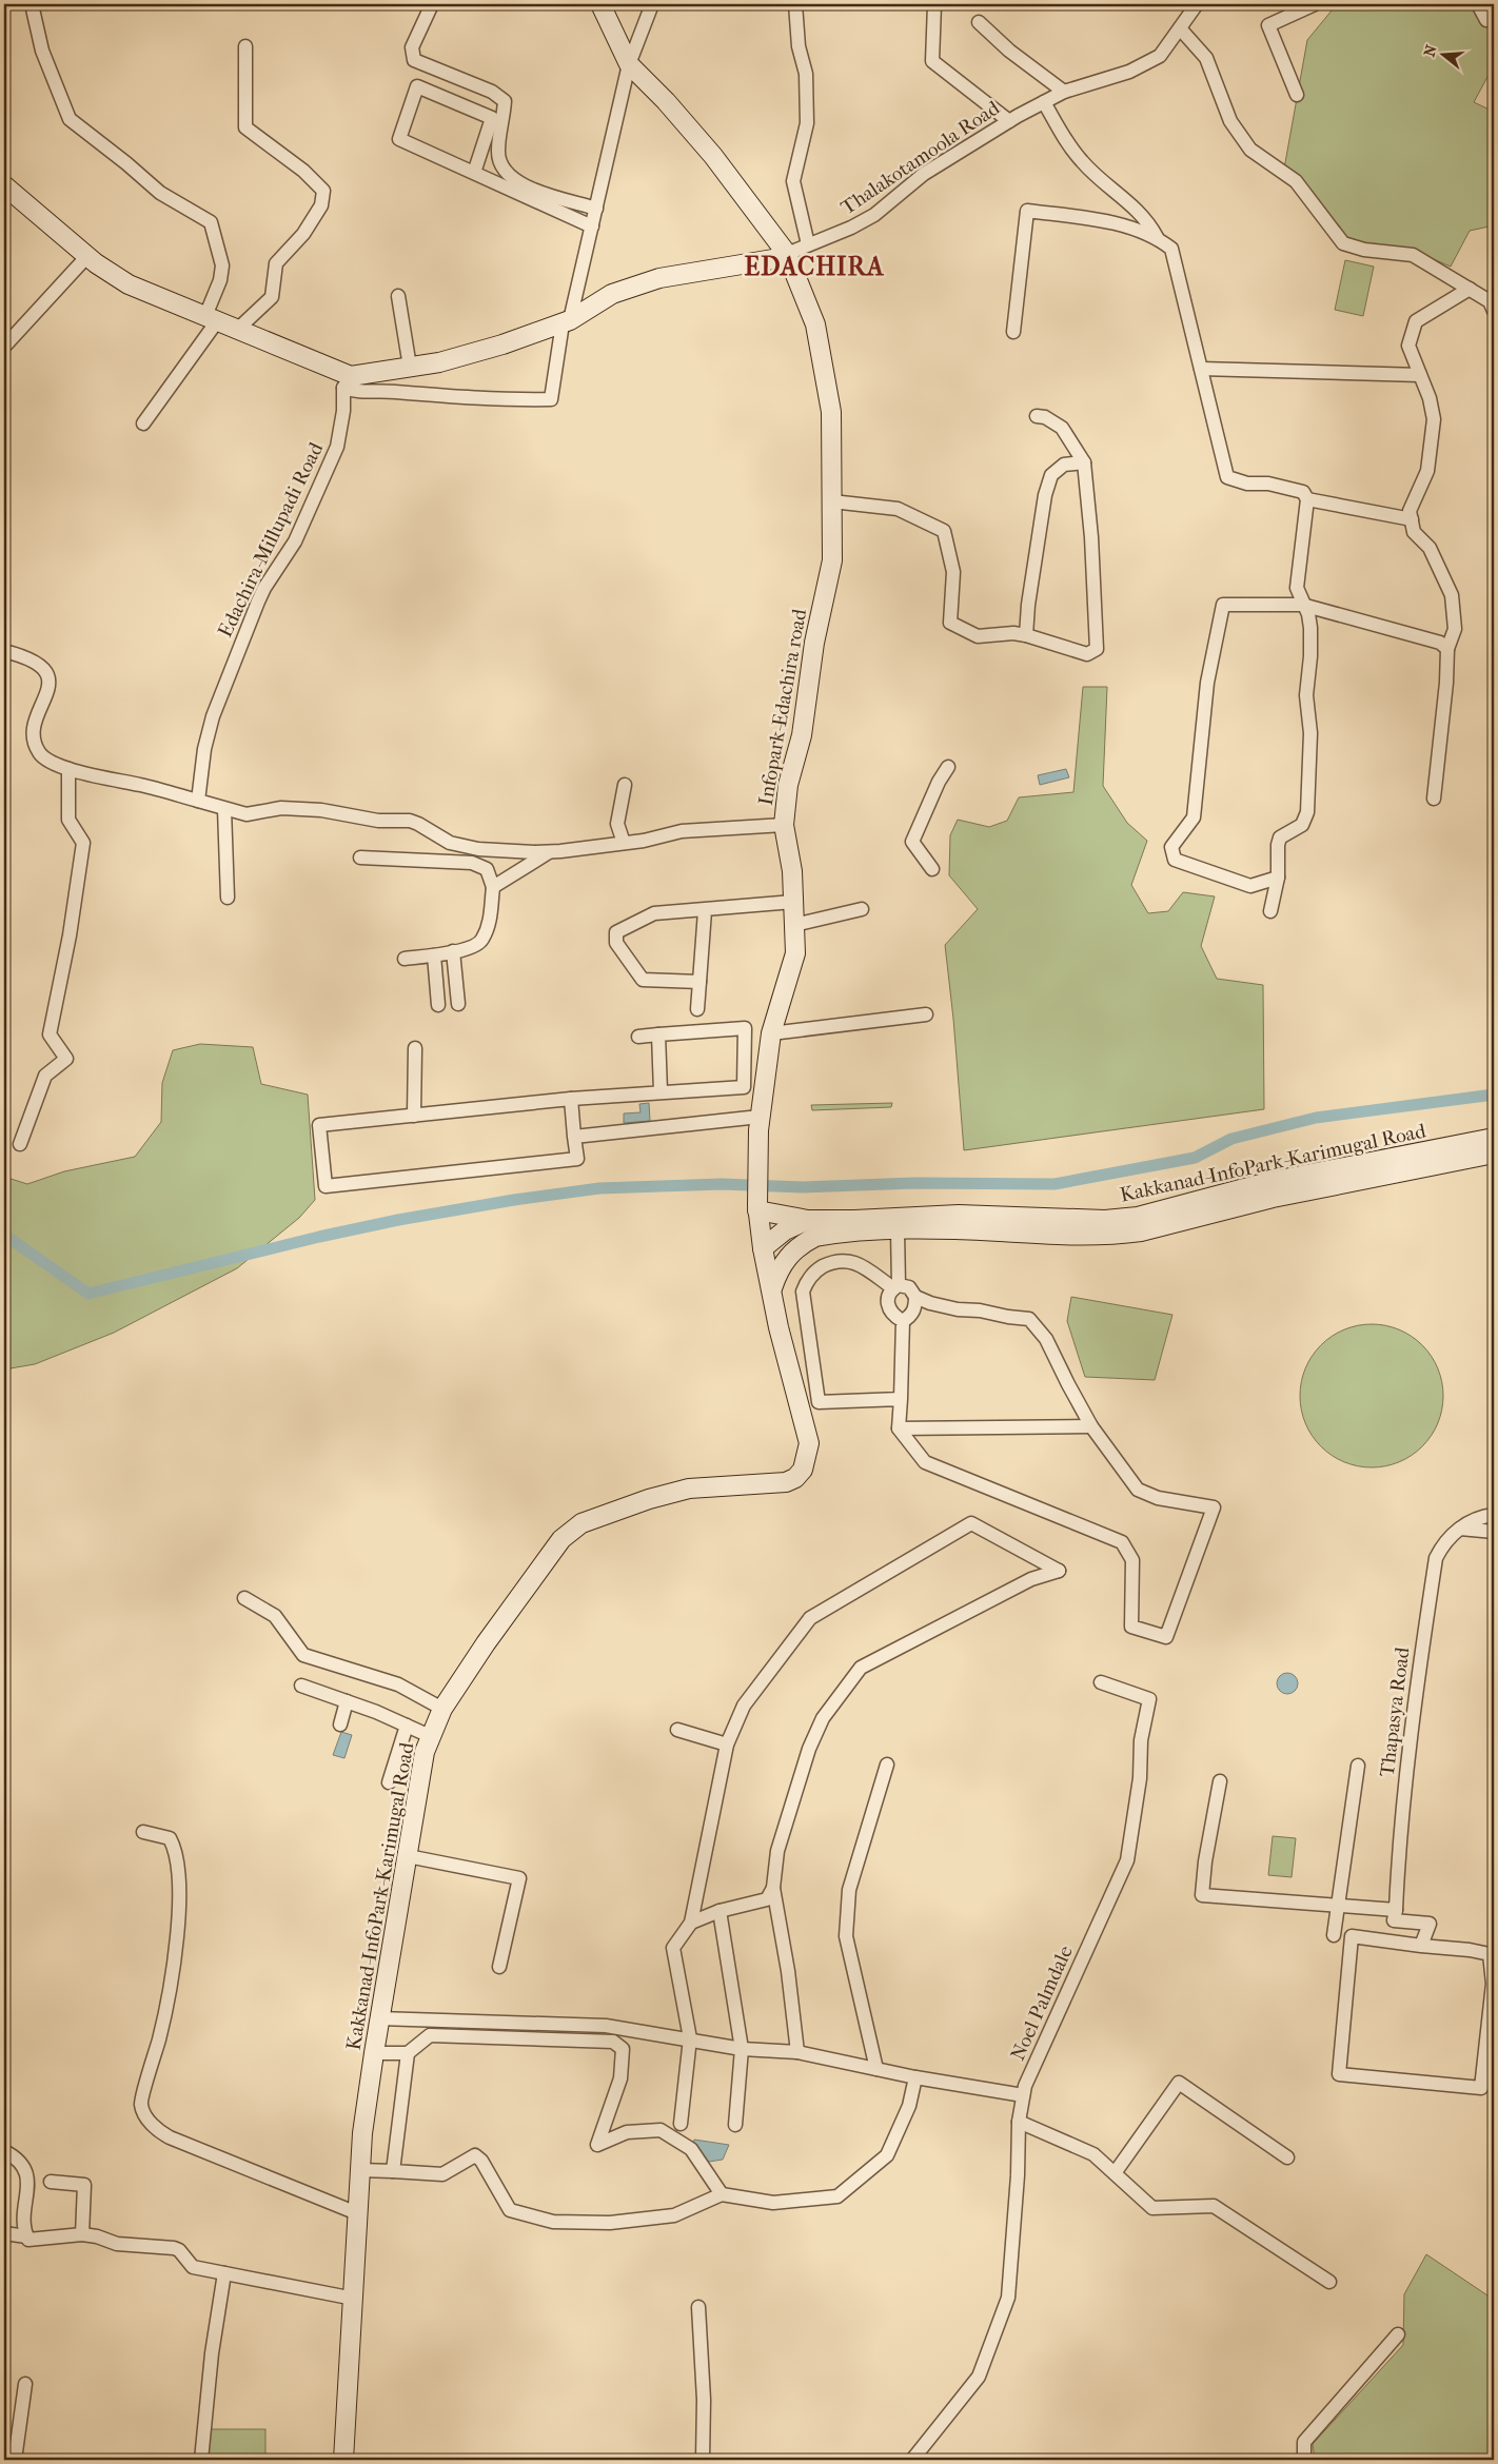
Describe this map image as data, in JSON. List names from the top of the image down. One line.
{"streets":{"main road":["Infopark-Edachira road","Kakkanad-InfoPark-Karimugal Road"],"street":["Thalakotamoola Road","Edachira-Millupadi Road","Thapasya Road","Noel Palmdale"]},"crossings":[["Thalakotamoola Road","Infopark-Edachira road"],["Infopark-Edachira road","Kakkanad-InfoPark-Karimugal Road"]],"districts":["EDACHIRA"],"north":"left"}
